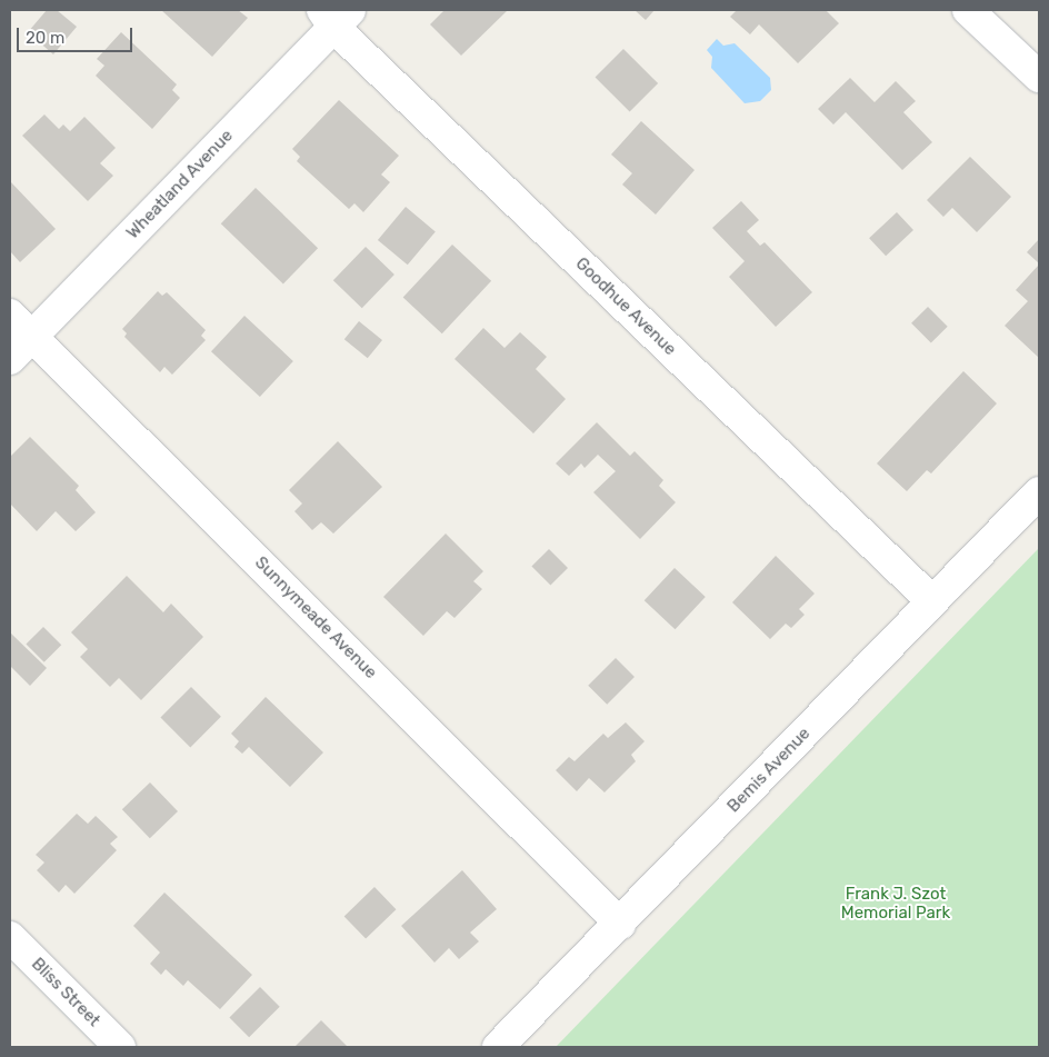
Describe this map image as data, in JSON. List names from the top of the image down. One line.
{"streets":{"street":["Wheatland Avenue","Goodhue Avenue","Sunnymeade Avenue","Bemis Avenue","Bliss Street"]},"crossings":[["Wheatland Avenue","Goodhue Avenue"],["Wheatland Avenue","Sunnymeade Avenue"],["Goodhue Avenue","Bemis Avenue"],["Sunnymeade Avenue","Bemis Avenue"]],"parks":["Frank J. Szot Memorial Park"],"scale_bar":"20 m"}
